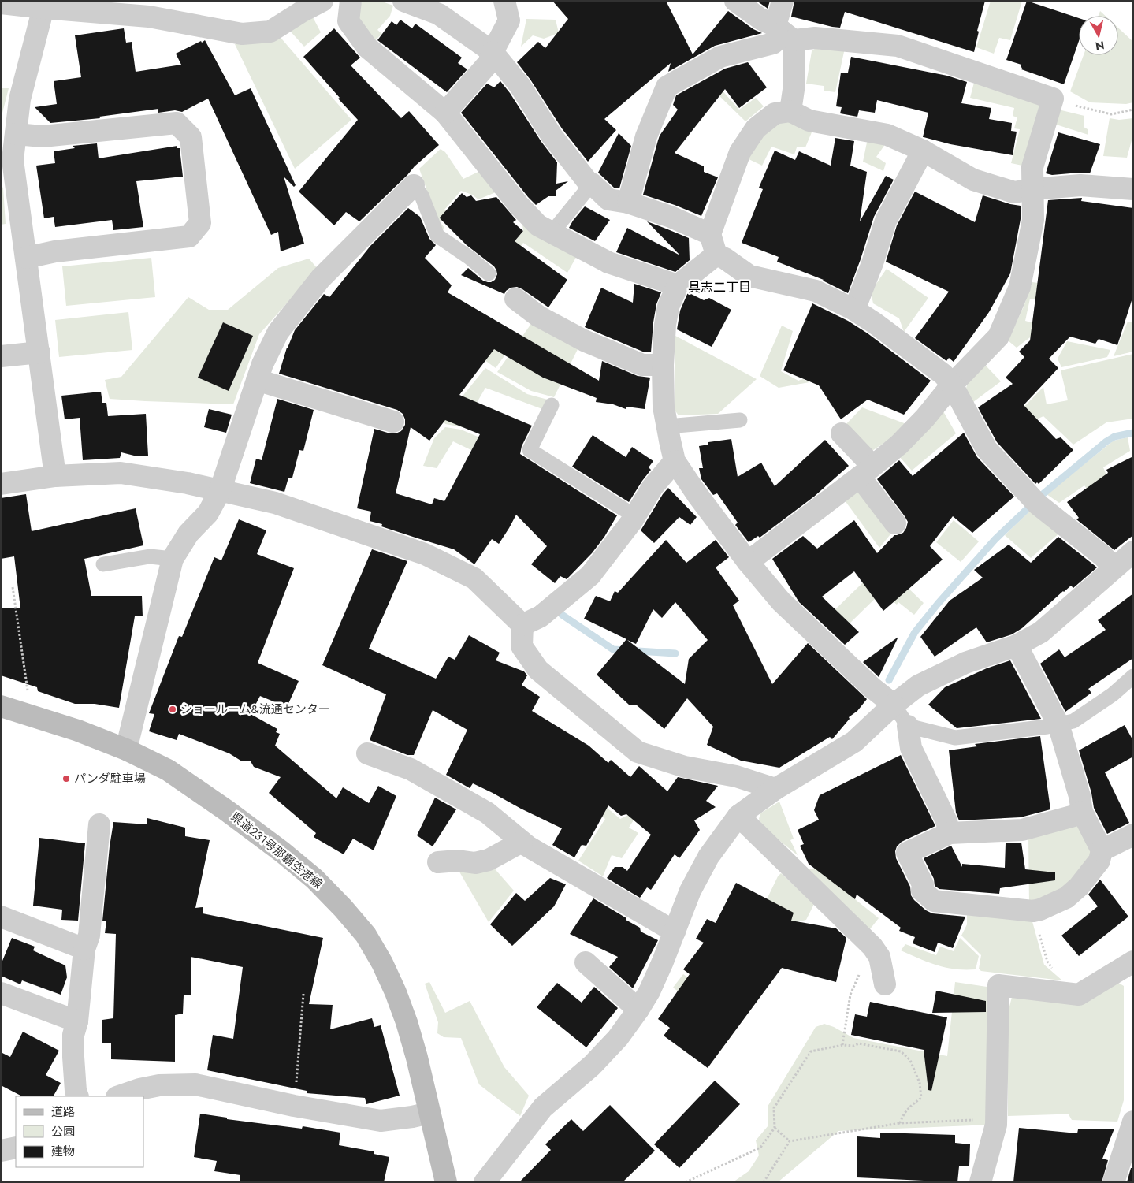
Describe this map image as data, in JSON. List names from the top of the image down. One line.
{"streets":{"main road":["県道231号那覇空港線"]},"districts":["具志二丁目"],"places":["ショールーム&流通センター","パンダ駐車場"],"legend":["道路","公園","建物"],"north":"bottom"}
